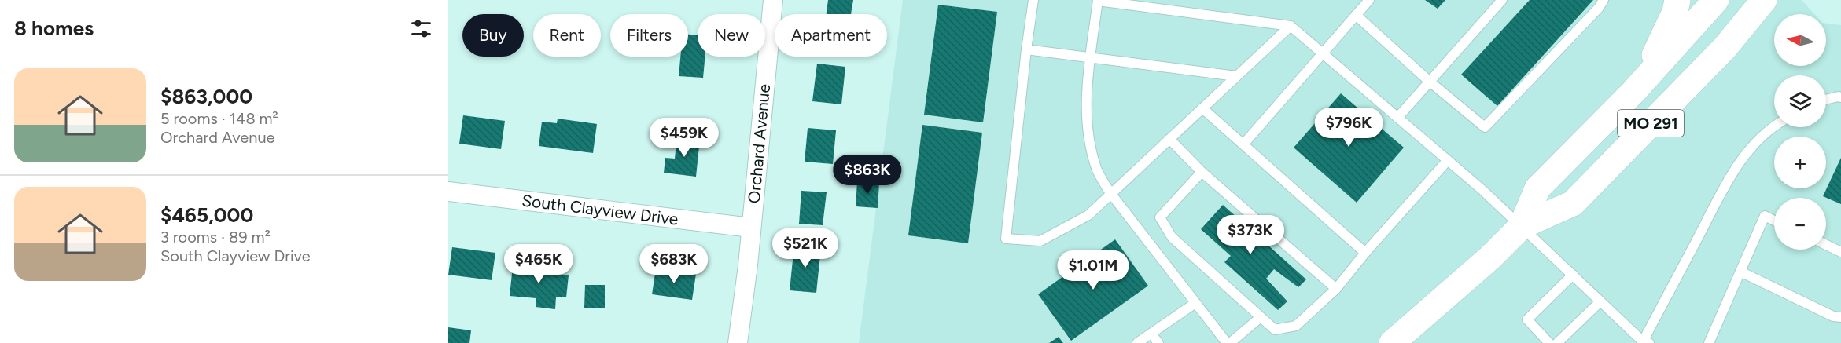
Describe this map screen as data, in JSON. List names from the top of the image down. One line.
{"streets":{"highway":["MO 291"],"street":["Orchard Avenue","South Clayview Drive"]},"crossings":[["Orchard Avenue","South Clayview Drive"]],"north":"left","page":{"heading":"8 homes","map_buttons":["+","−"],"chip":["Buy","Rent","Filters","New","Apartment"],"list":[{"name":"$863,000","note":"5 rooms · 148 m² · Orchard Avenue"},{"name":"$465,000","note":"3 rooms · 89 m² · South Clayview Drive"}],"price":["$796K","$459K","$863K","$373K","$521K","$465K","$683K","$1.01M"]}}
